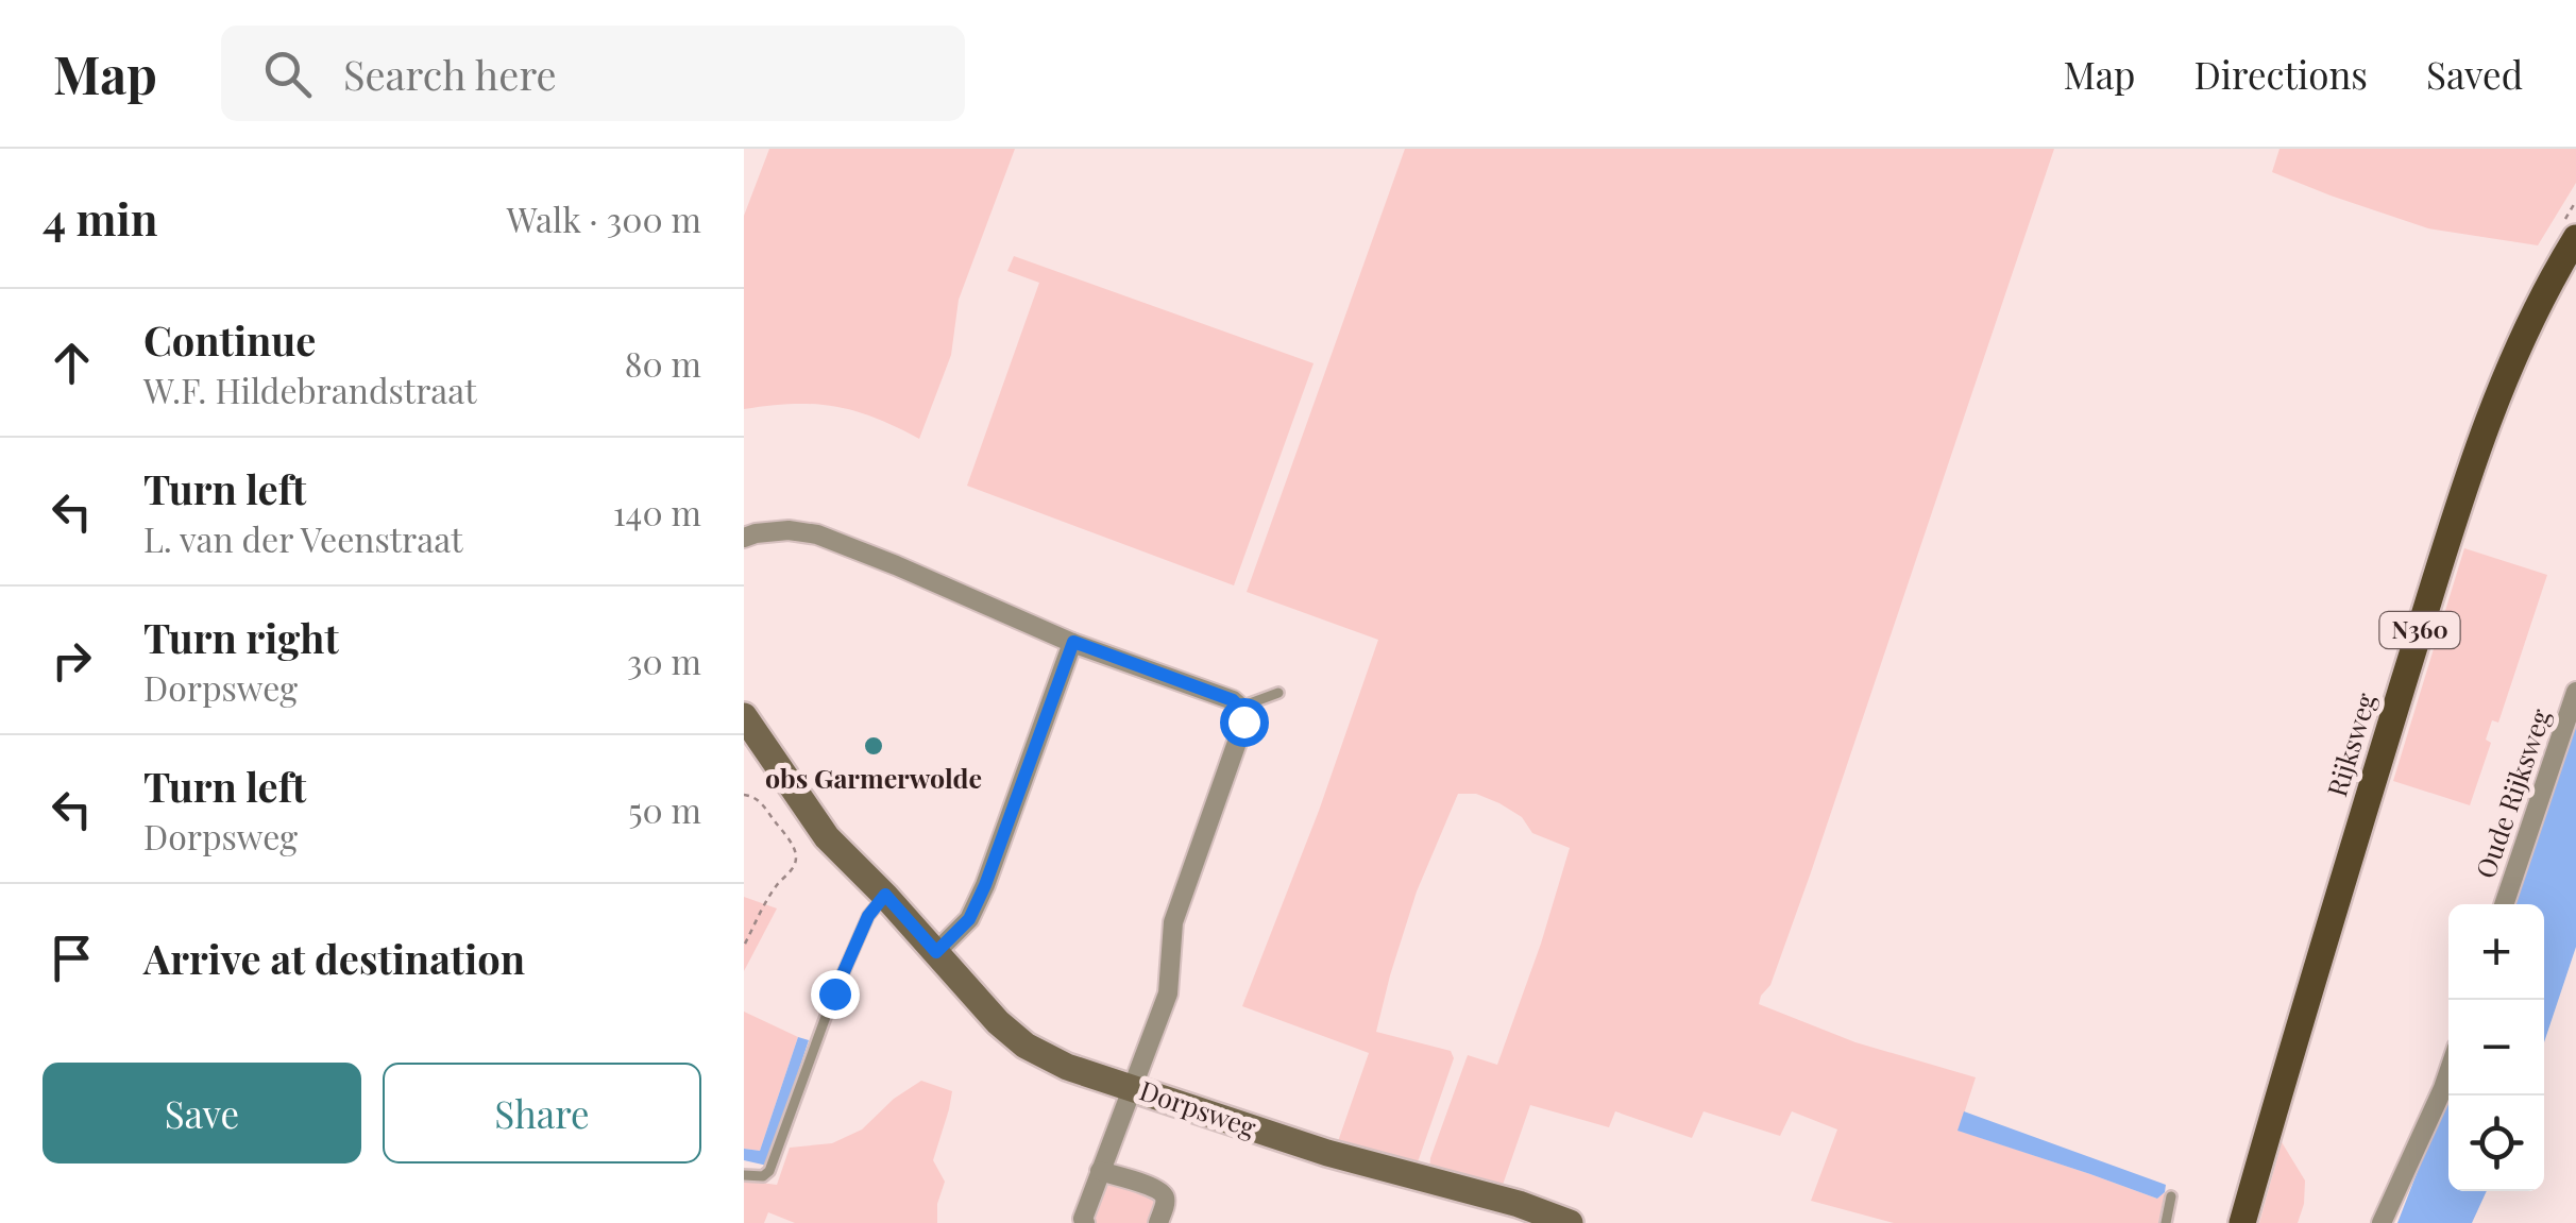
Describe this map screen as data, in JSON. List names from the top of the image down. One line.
{"streets":{"main road":["N360","Rijksweg"],"street":["Oude Rijksweg","Dorpsweg"]},"places":["obs Garmerwolde"],"page":{"header":"Map","search":"Search here","nav":["Map","Directions","Saved"],"heading":["4 min","Walk · 300 m"],"list":[["Continue","W.F. Hildebrandstraat","80 m"],["Turn left","L. van der Veenstraat","140 m"],["Turn right","Dorpsweg","30 m"],["Turn left","Dorpsweg","50 m"],"Arrive at destination"],"map_buttons":["+","−"],"buttons":["Save","Share"]}}
